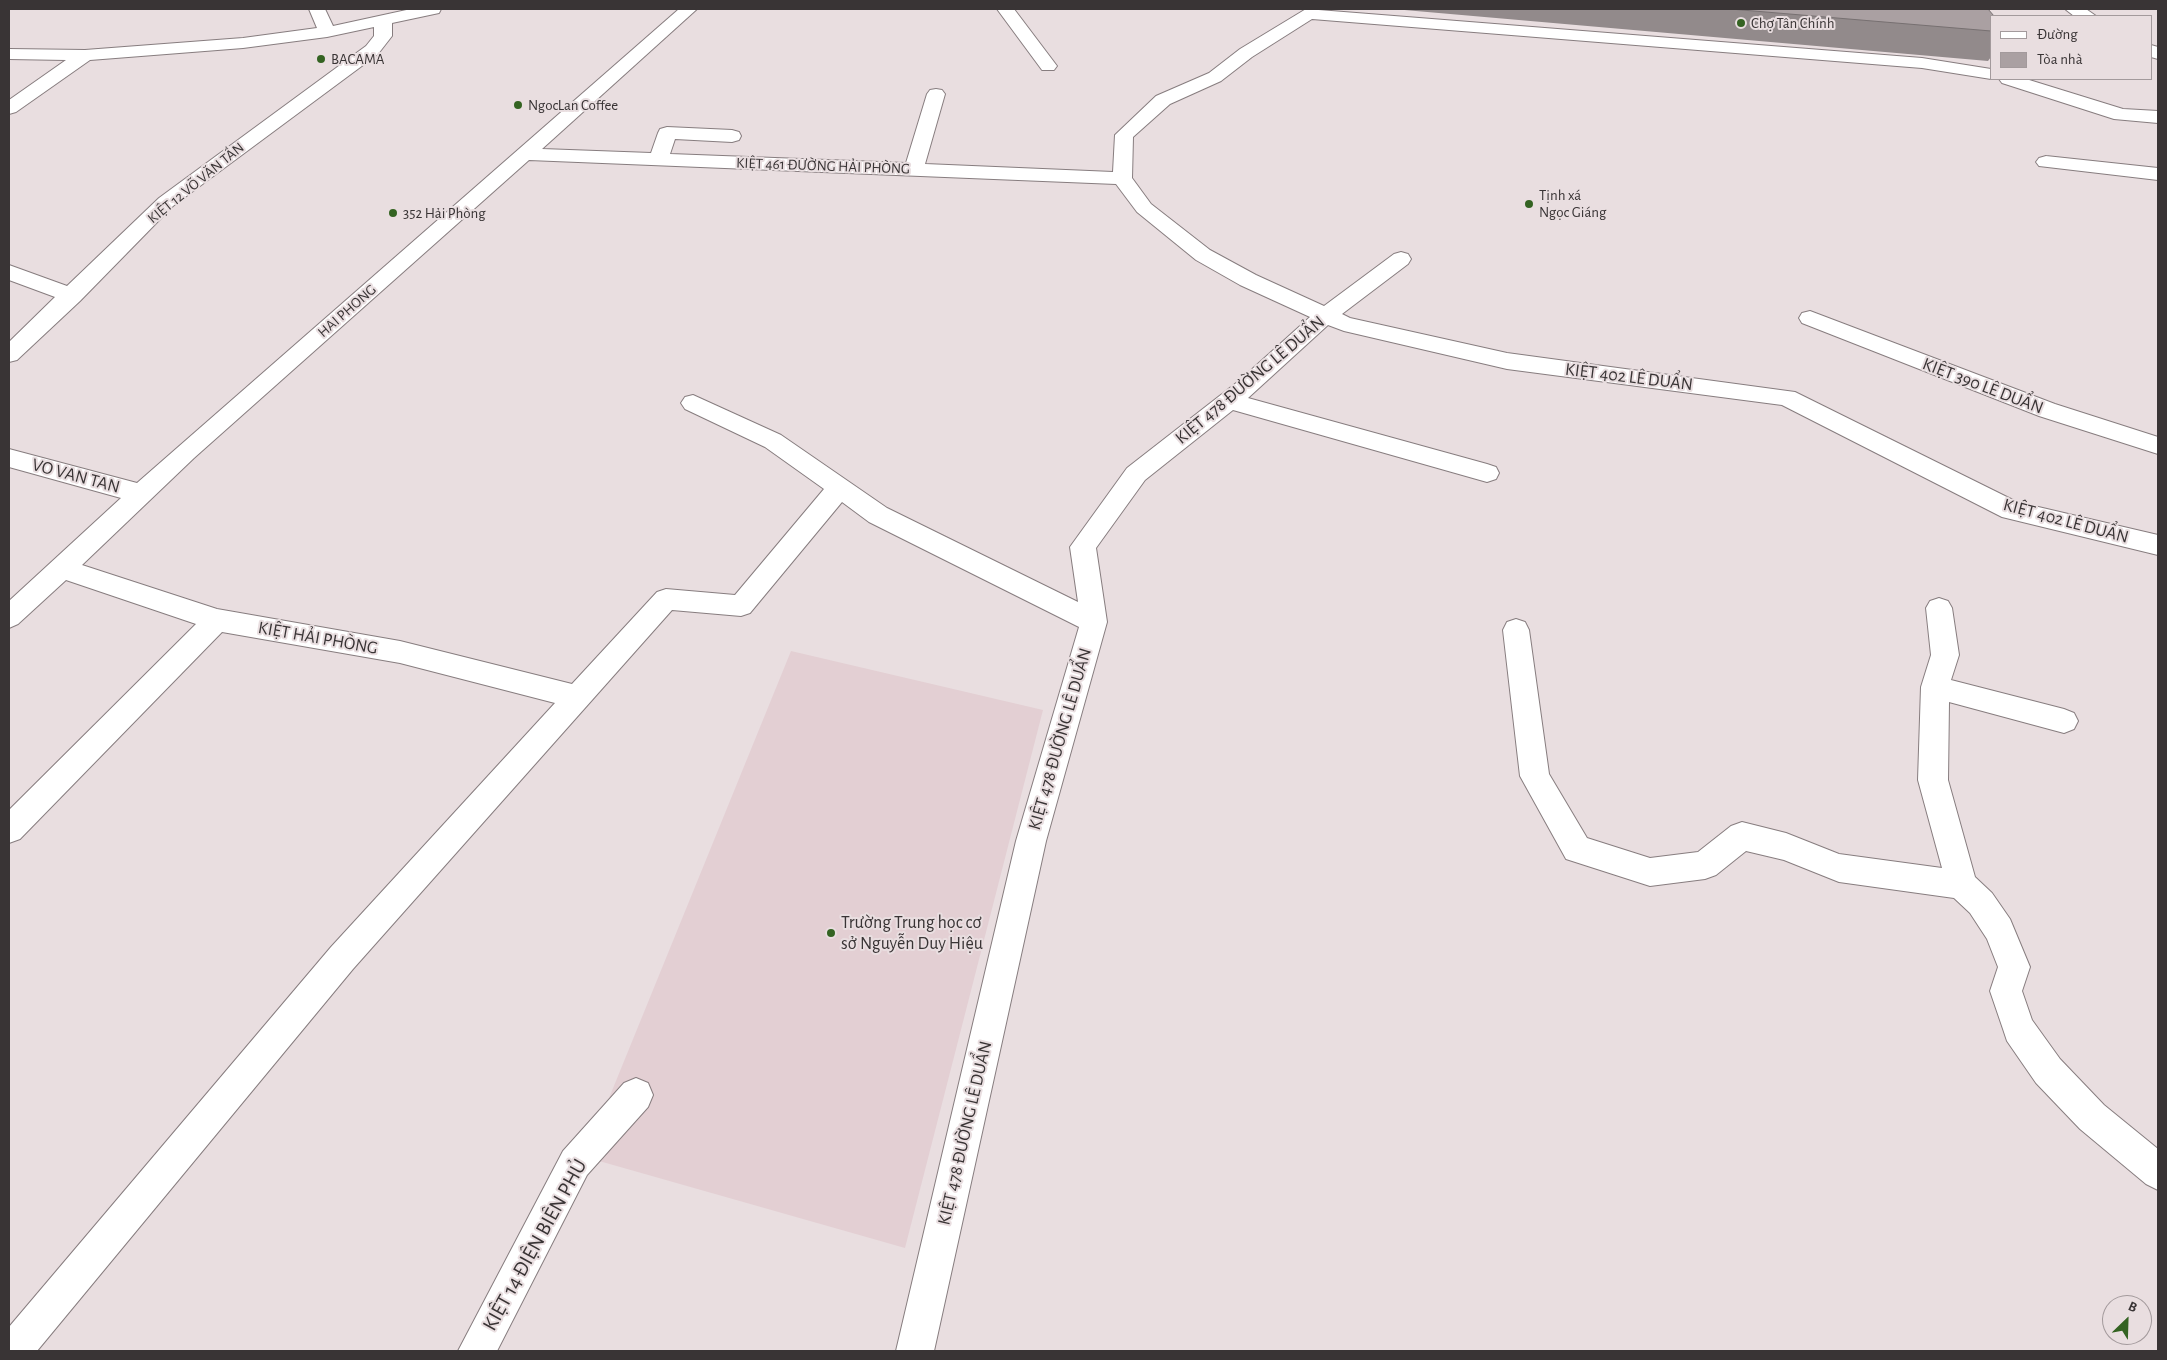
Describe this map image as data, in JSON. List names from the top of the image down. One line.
{"streets":{"street":["KIỆT 461 ĐƯỜNG HẢI PHÒNG","KIỆT 12 VÕ VĂN TẦN","HAI PHONG","KIỆT 402 LÊ DUẨN","KIỆT 478 ĐƯỜNG LÊ DUẨN","KIỆT 390 LÊ DUẨN","VO VAN TAN","KIỆT HẢI PHÒNG","KIỆT 14 ĐIỆN BIÊN PHỦ"]},"crossings":[["KIỆT 461 ĐƯỜNG HẢI PHÒNG","HAI PHONG"],["KIỆT 461 ĐƯỜNG HẢI PHÒNG","KIỆT 402 LÊ DUẨN"],["HAI PHONG","VO VAN TAN"],["HAI PHONG","KIỆT HẢI PHÒNG"],["KIỆT 402 LÊ DUẨN","KIỆT 478 ĐƯỜNG LÊ DUẨN"]],"places":["Chợ Tân Chính","BACAMA","NgocLan Coffee","Tịnh xá Ngọc Giáng","352 Hải Phòng","Trường Trung học cơ sở Nguyễn Duy Hiệu"],"legend":["Đường","Tòa nhà"],"north":"top right"}
